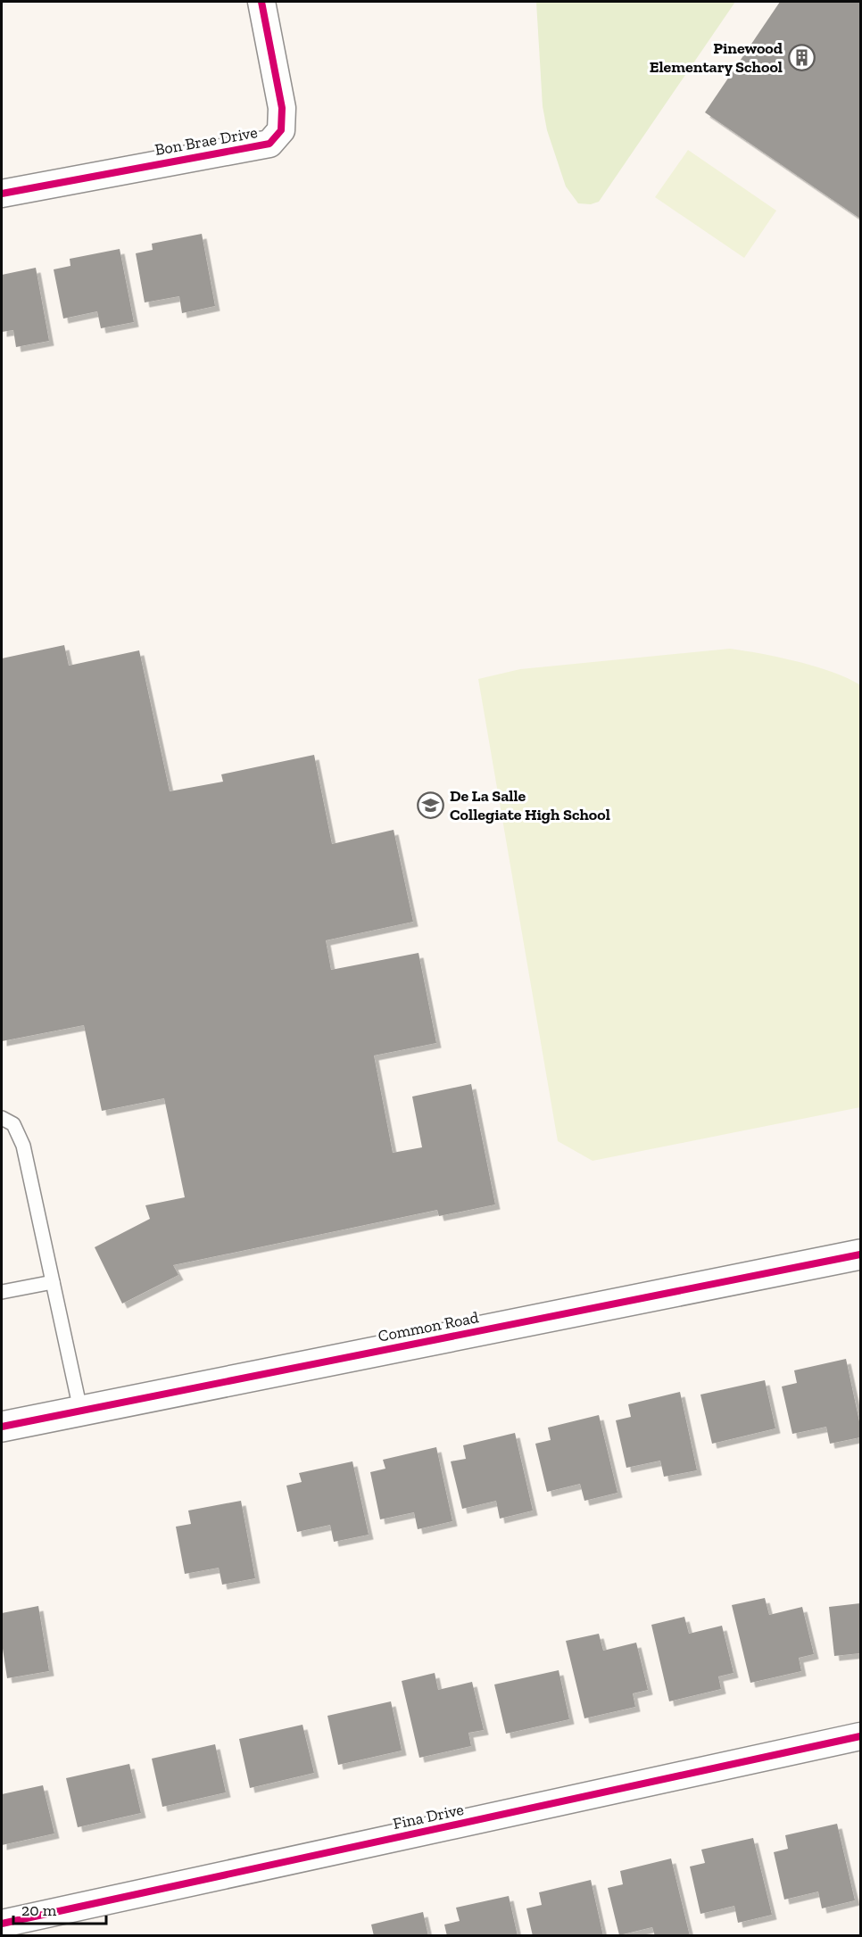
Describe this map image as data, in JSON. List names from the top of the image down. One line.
{"streets":{"street":["Bon Brae Drive","Common Road","Fina Drive"]},"places":{"building":["Pinewood Elementary School"],"school or university":["De La Salle Collegiate High School"]},"scale_bar":"20 m"}
